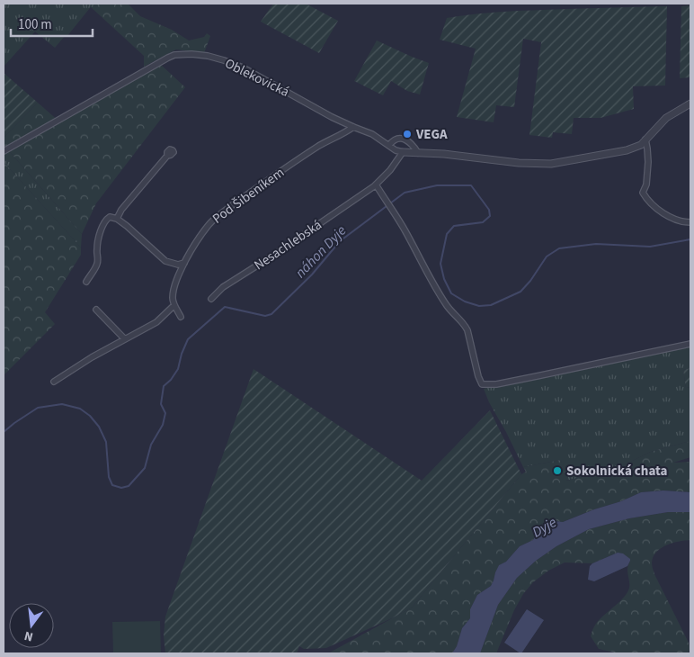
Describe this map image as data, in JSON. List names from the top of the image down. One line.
{"streets":{"street":["Oblekovická","Pod Šibeníkem","Nesachlebská"]},"crossings":[["Oblekovická","Pod Šibeníkem"],["Oblekovická","Nesachlebská"]],"water":["náhon Dyje","Dyje"],"places":["VEGA","Sokolnická chata"],"scale_bar":"100 m","north":"bottom"}
